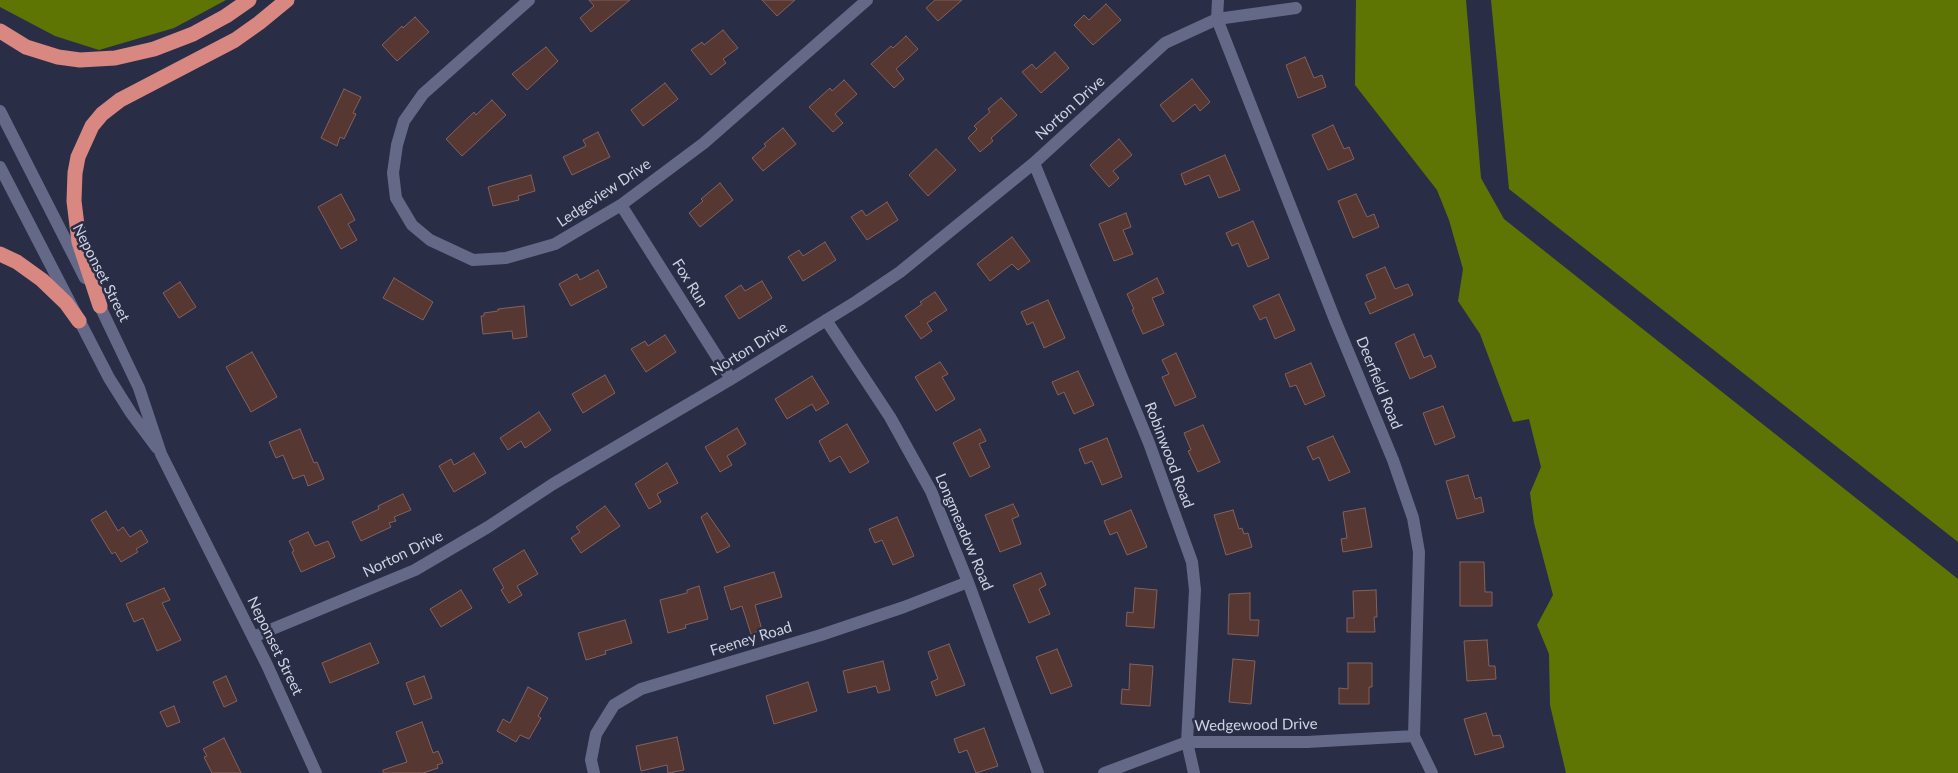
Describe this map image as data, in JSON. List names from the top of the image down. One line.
{"streets":{"street":["Norton Drive","Ledgeview Drive","Neponset Street","Fox Run","Deerfield Road","Robinwood Road","Longmeadow Road","Feeney Road","Wedgewood Drive"]},"crossings":[["Norton Drive","Neponset Street"],["Norton Drive","Fox Run"],["Norton Drive","Deerfield Road"],["Norton Drive","Robinwood Road"],["Norton Drive","Longmeadow Road"],["Ledgeview Drive","Fox Run"],["Deerfield Road","Wedgewood Drive"],["Robinwood Road","Wedgewood Drive"],["Longmeadow Road","Feeney Road"]]}
